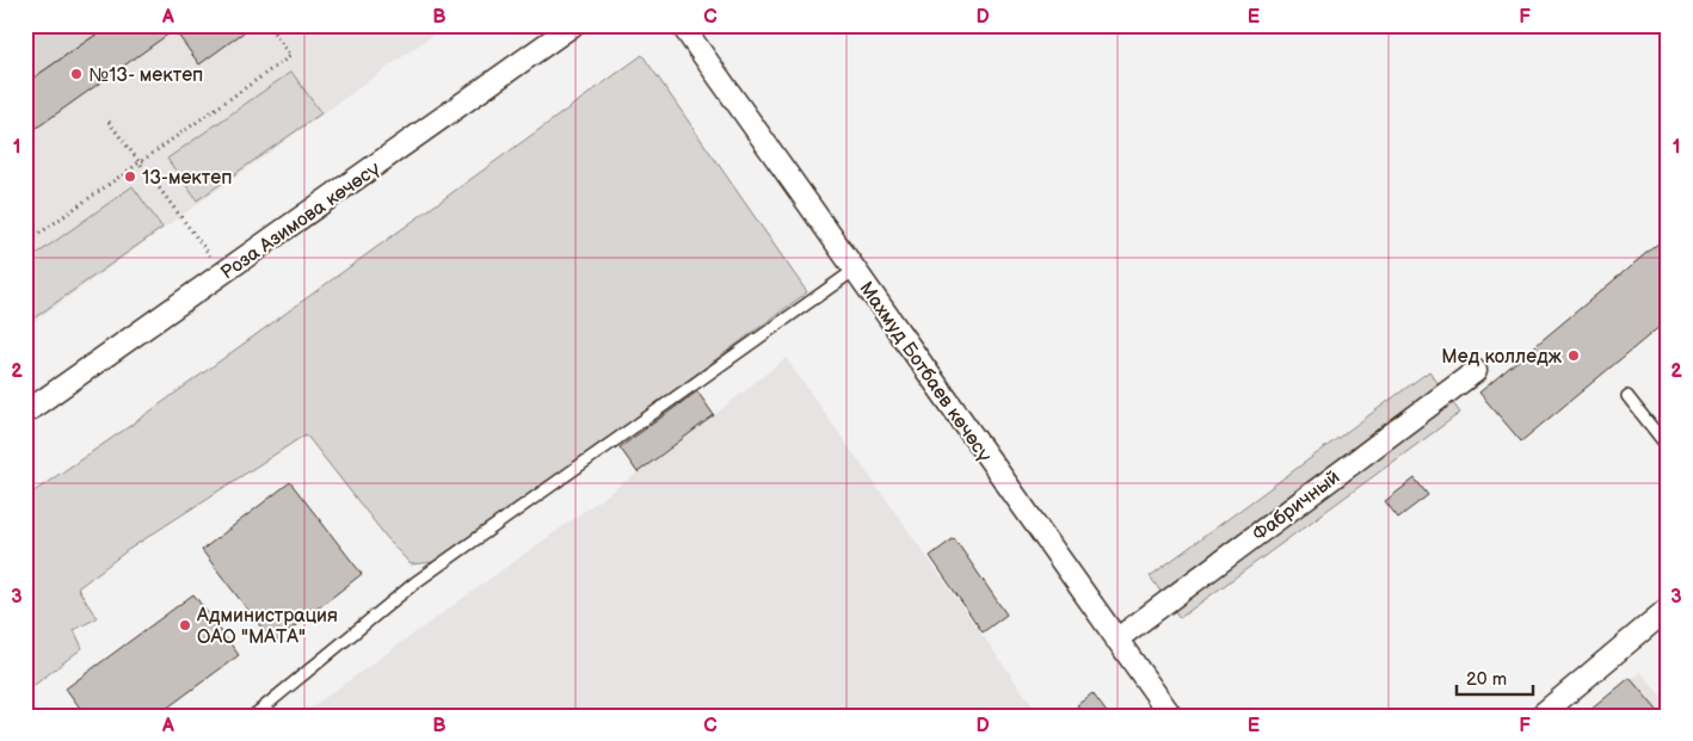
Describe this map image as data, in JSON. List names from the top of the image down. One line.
{"streets":{"street":["Роза Азимова көчөсү","Махмуд Ботбаев көчөсү","Фабричный"]},"crossings":[["Махмуд Ботбаев көчөсү","Фабричный"]],"places":["№13- мектеп","13-мектеп","Мед колледж","Администрация ОАО \"МАТА\""],"scale_bar":"20 m","grid":{"columns":["A","B","C","D","E","F"],"rows":["1","2","3"]}}
